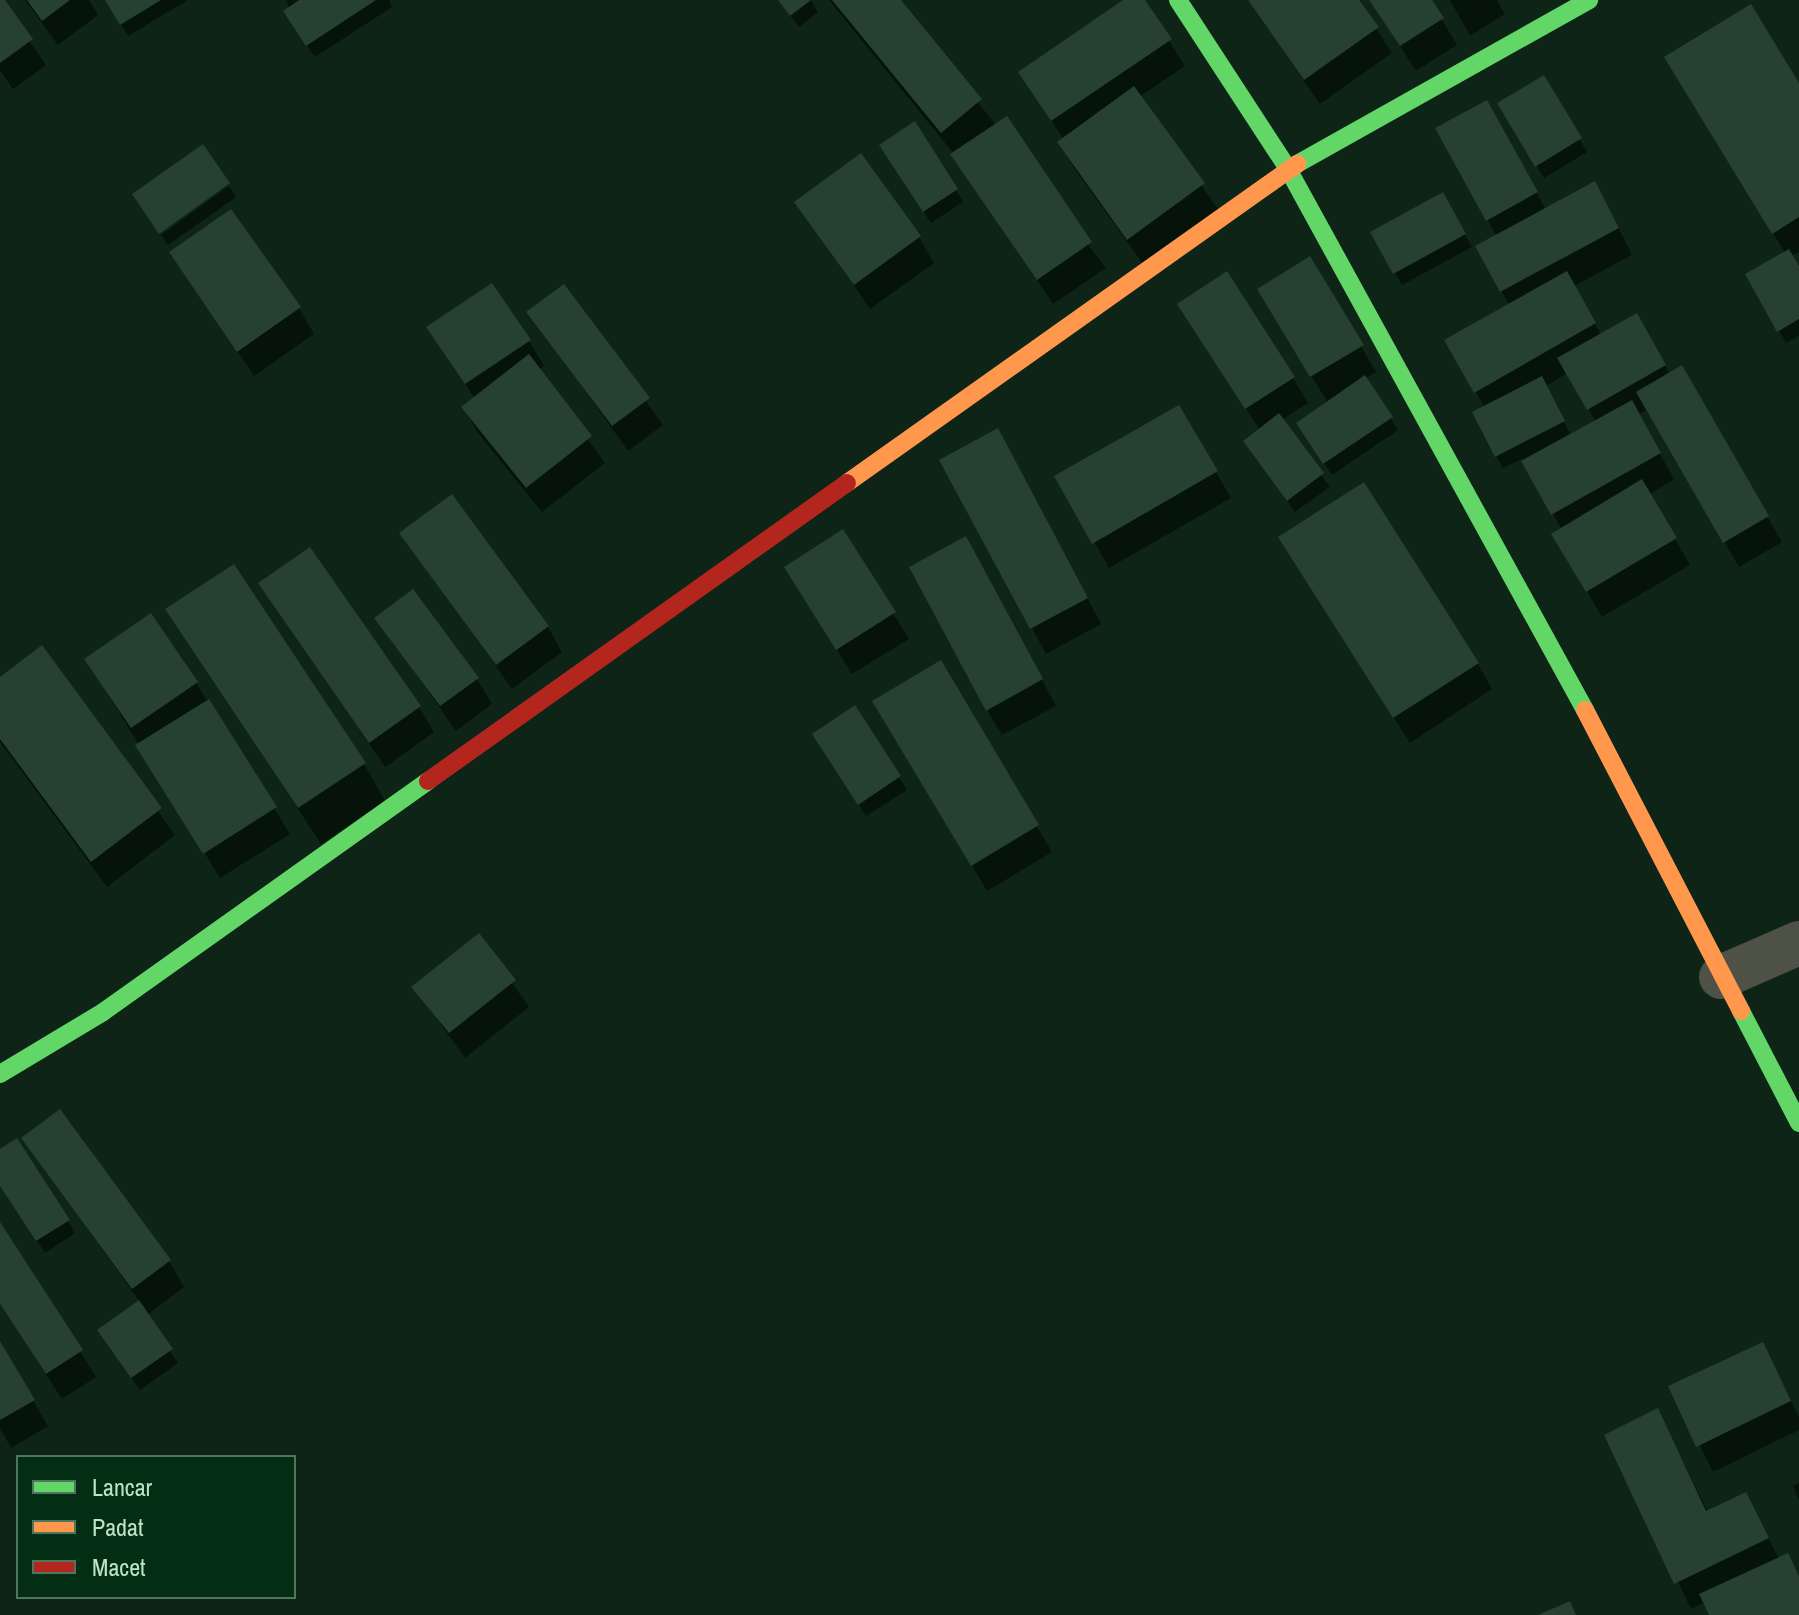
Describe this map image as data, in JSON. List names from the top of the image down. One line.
{"legend":["Lancar","Padat","Macet"]}
